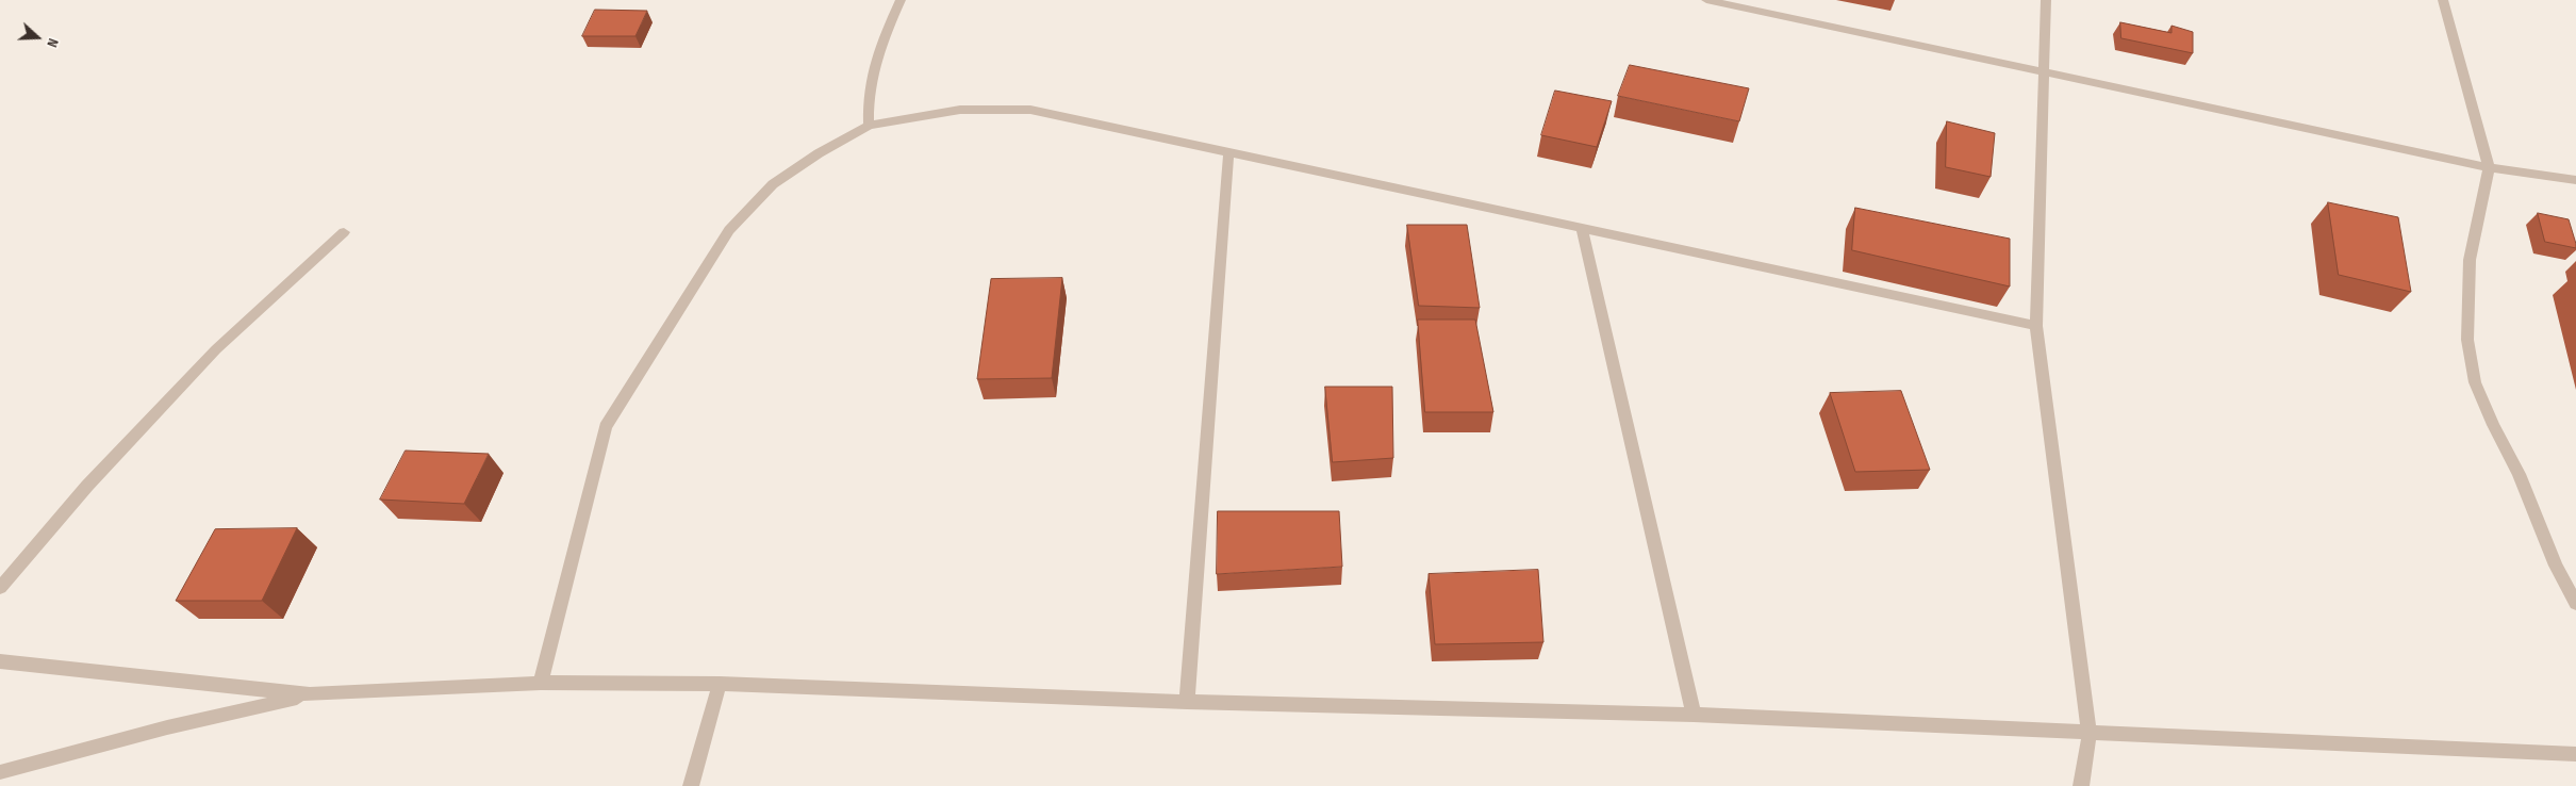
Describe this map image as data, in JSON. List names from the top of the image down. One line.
{"north":"right"}
